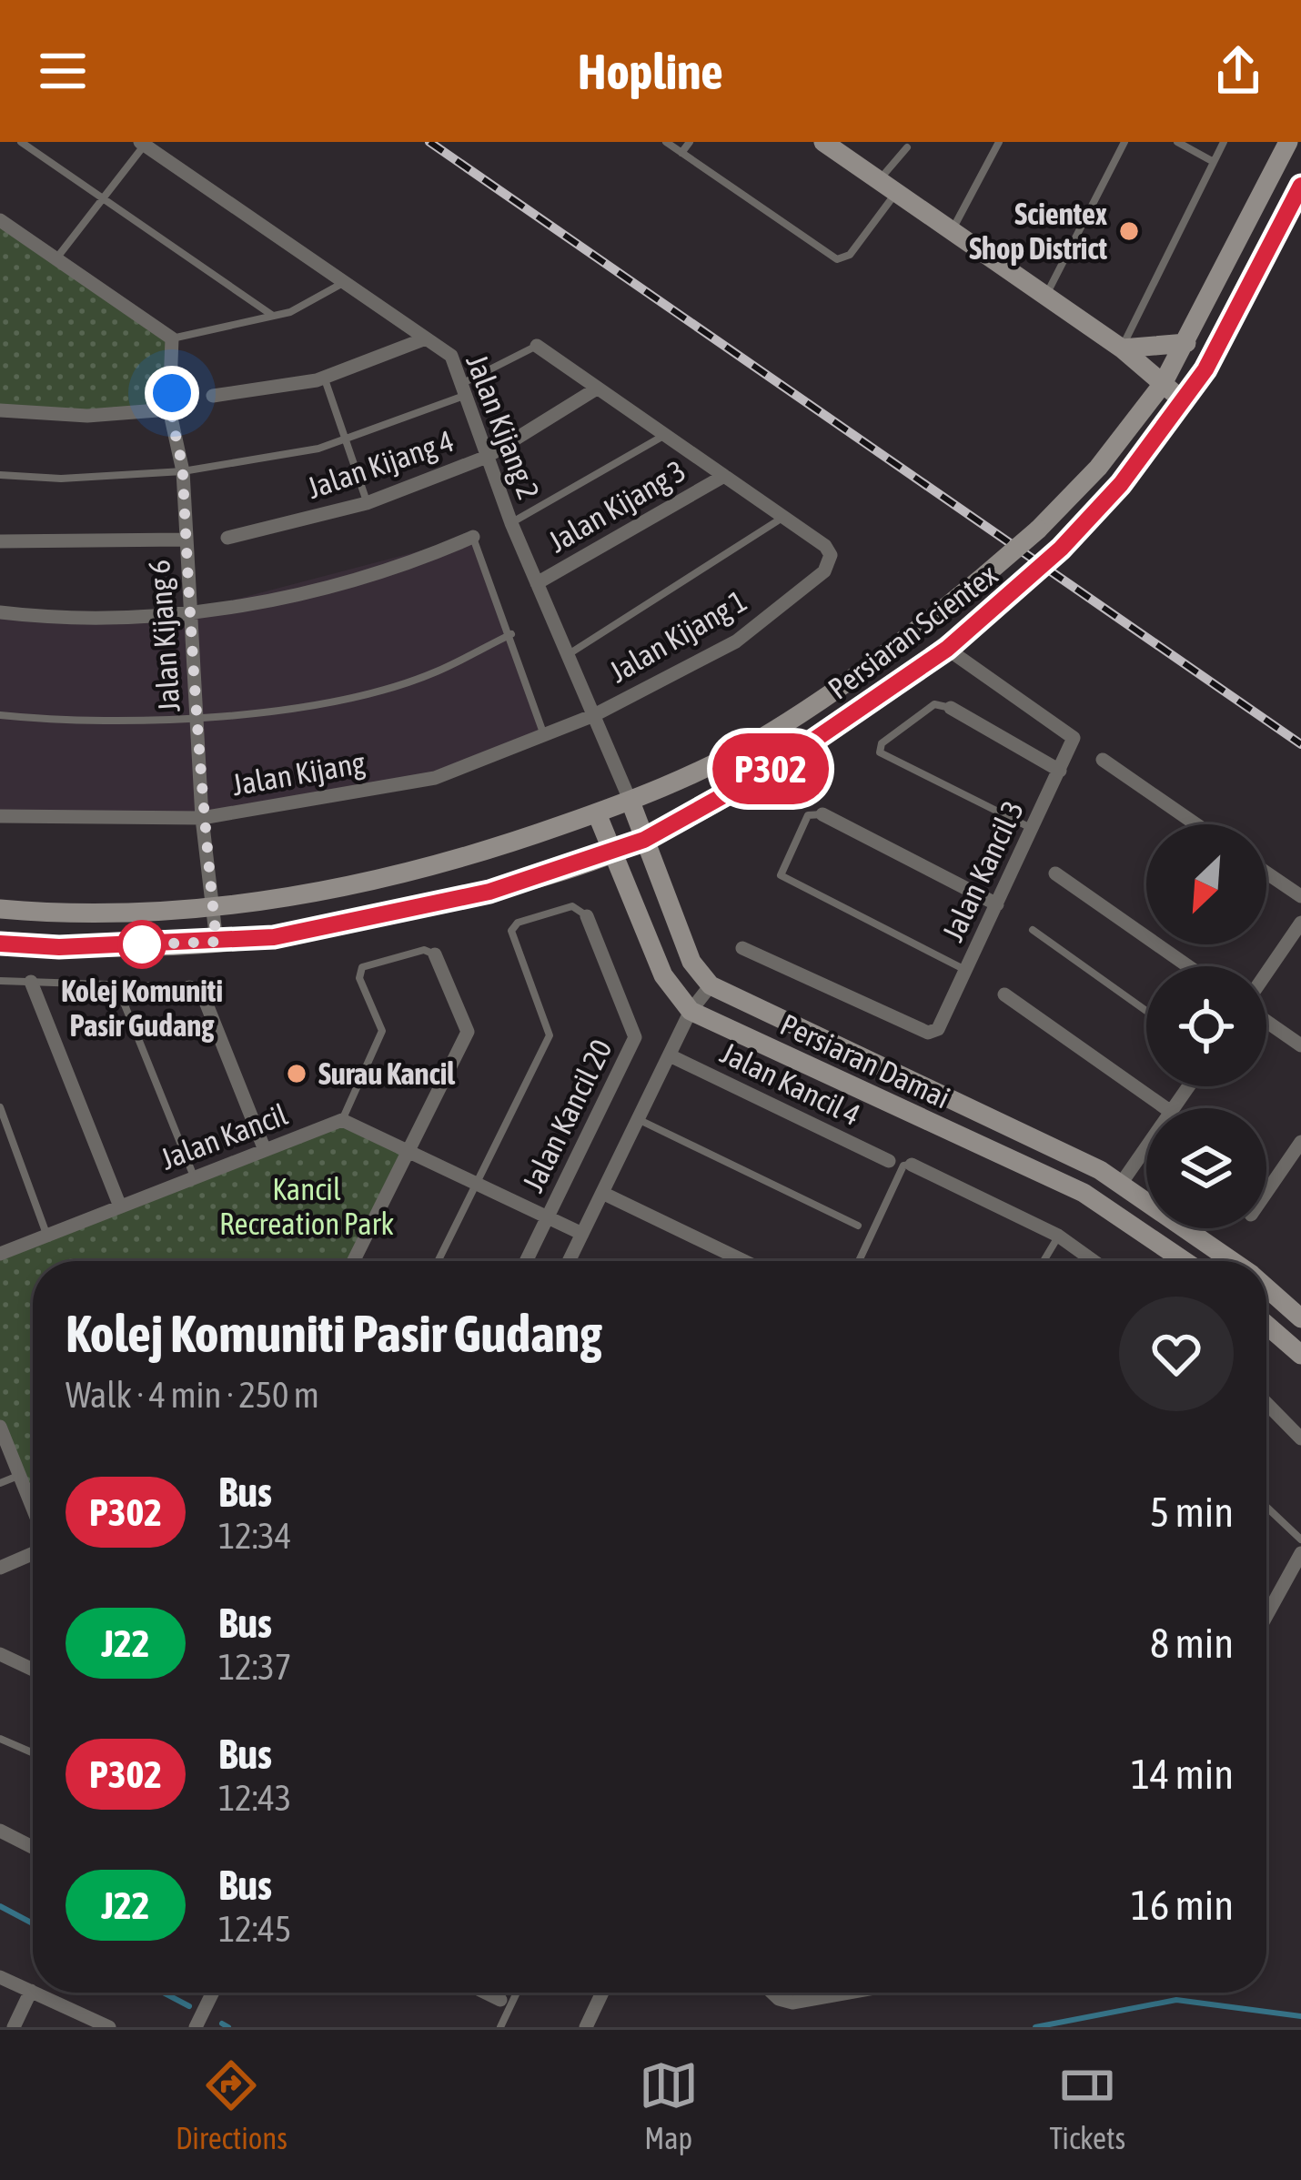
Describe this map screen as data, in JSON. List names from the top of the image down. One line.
{"streets":{"main road":["Persiaran Scientex","Persiaran Damai"],"street":["Jalan Kijang 2","Jalan Kijang 4","Jalan Kijang 3","Jalan Kijang 6","Jalan Kijang 1","Jalan Kijang","Jalan Kancil 3","Jalan Kancil 4","Jalan Kancil 20","Jalan Kancil"]},"crossings":[["Jalan Kijang 2","Jalan Kijang 4"],["Jalan Kijang 2","Jalan Kijang 3"],["Jalan Kijang 2","Persiaran Scientex"],["Jalan Kijang 2","Jalan Kijang 1"],["Jalan Kijang 2","Jalan Kijang"],["Persiaran Scientex","Jalan Kijang 6"],["Persiaran Scientex","Jalan Kancil 3"],["Persiaran Scientex","Persiaran Damai"],["Jalan Kijang 6","Jalan Kijang"],["Jalan Kijang 1","Jalan Kijang"]],"parks":["Kancil Recreation Park"],"places":["Scientex Shop District","Kolej Komuniti Pasir Gudang","Surau Kancil"],"lines":["bus line P302"],"north":"bottom left","page":{"header":"Hopline","on_map":"P302","heading":["Kolej Komuniti Pasir Gudang","Walk · 4 min · 250 m"],"list":[{"mark":"P302","name":"Bus","note":"12:34","value":"5 min"},{"mark":"J22","name":"Bus","note":"12:37","value":"8 min"},{"mark":"P302","name":"Bus","note":"12:43","value":"14 min"},{"mark":"J22","name":"Bus","note":"12:45","value":"16 min"}],"tabs":["Directions","Map","Tickets"]}}
